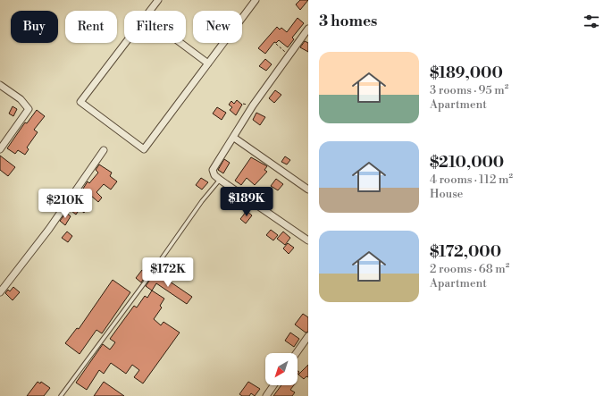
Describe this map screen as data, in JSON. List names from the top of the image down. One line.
{"north":"bottom left","page":{"heading":"3 homes","chip":["Buy","Rent","Filters","New"],"list":[{"name":"$189,000","note":"3 rooms · 95 m² · Apartment"},{"name":"$210,000","note":"4 rooms · 112 m² · House"},{"name":"$172,000","note":"2 rooms · 68 m² · Apartment"}],"price":["$189K","$210K","$172K"]}}
